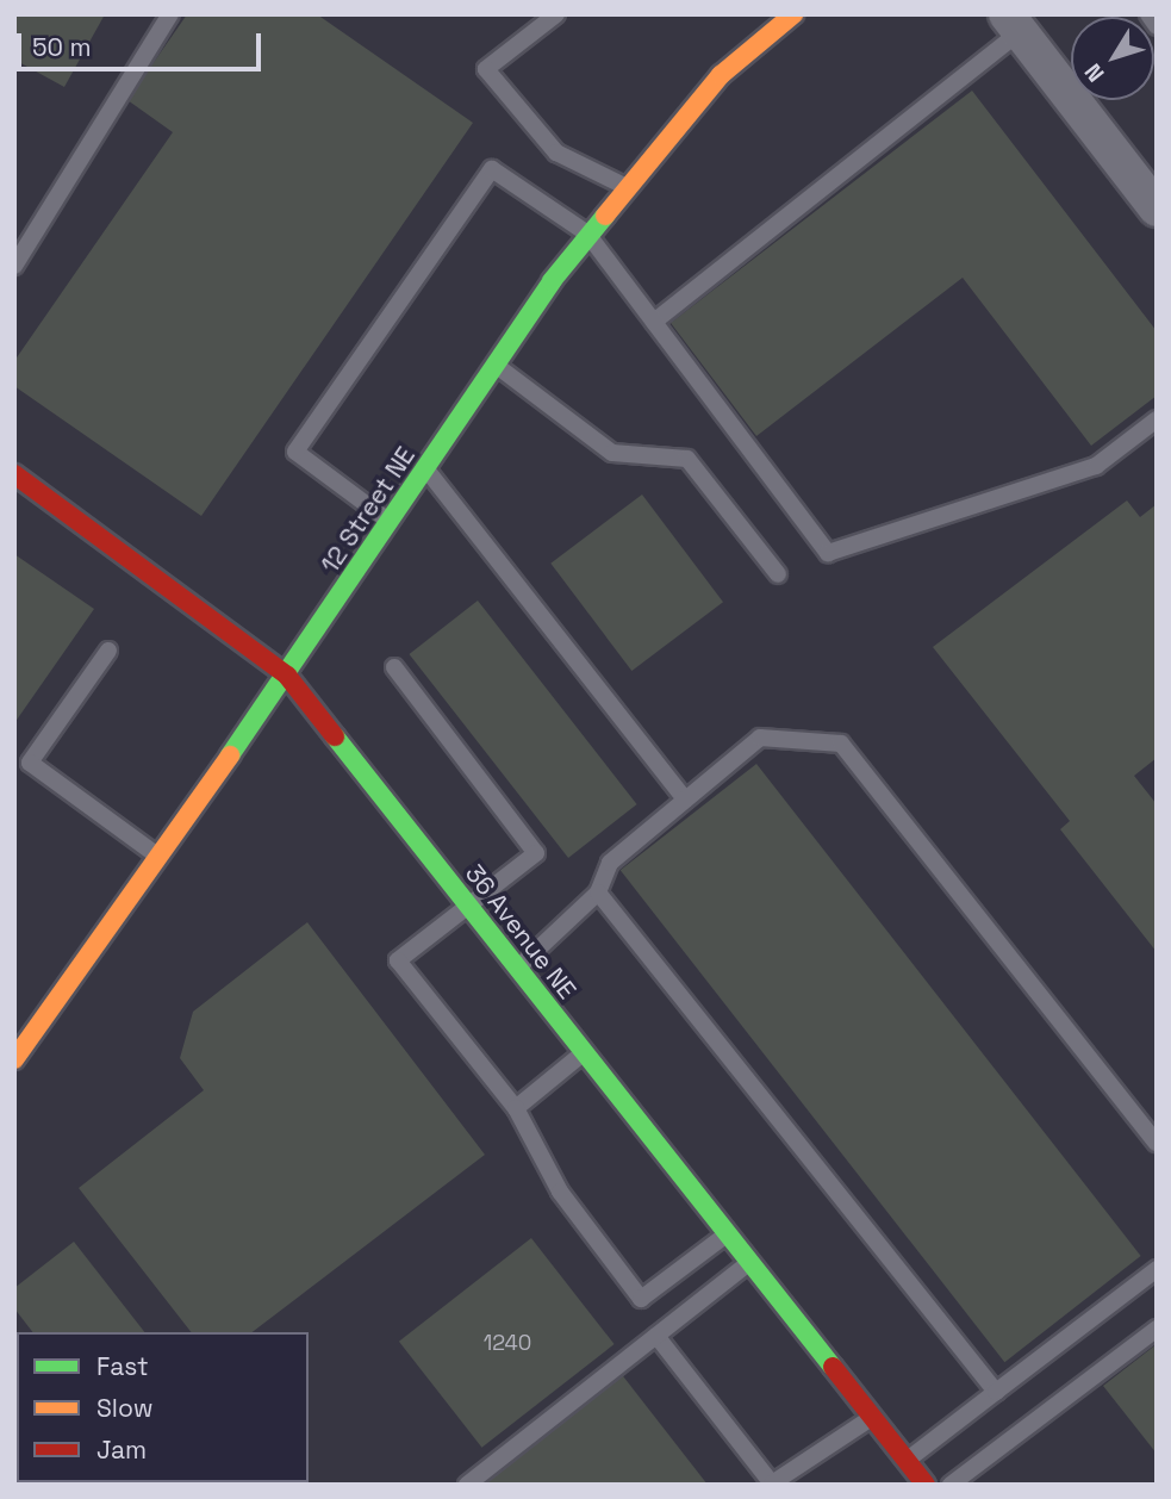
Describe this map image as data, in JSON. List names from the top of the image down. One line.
{"streets":{"street":["12 Street NE","36 Avenue NE"]},"crossings":[["12 Street NE","36 Avenue NE"]],"house_numbers":["1240"],"legend":["Fast","Slow","Jam"],"scale_bar":"50 m","north":"bottom left"}
